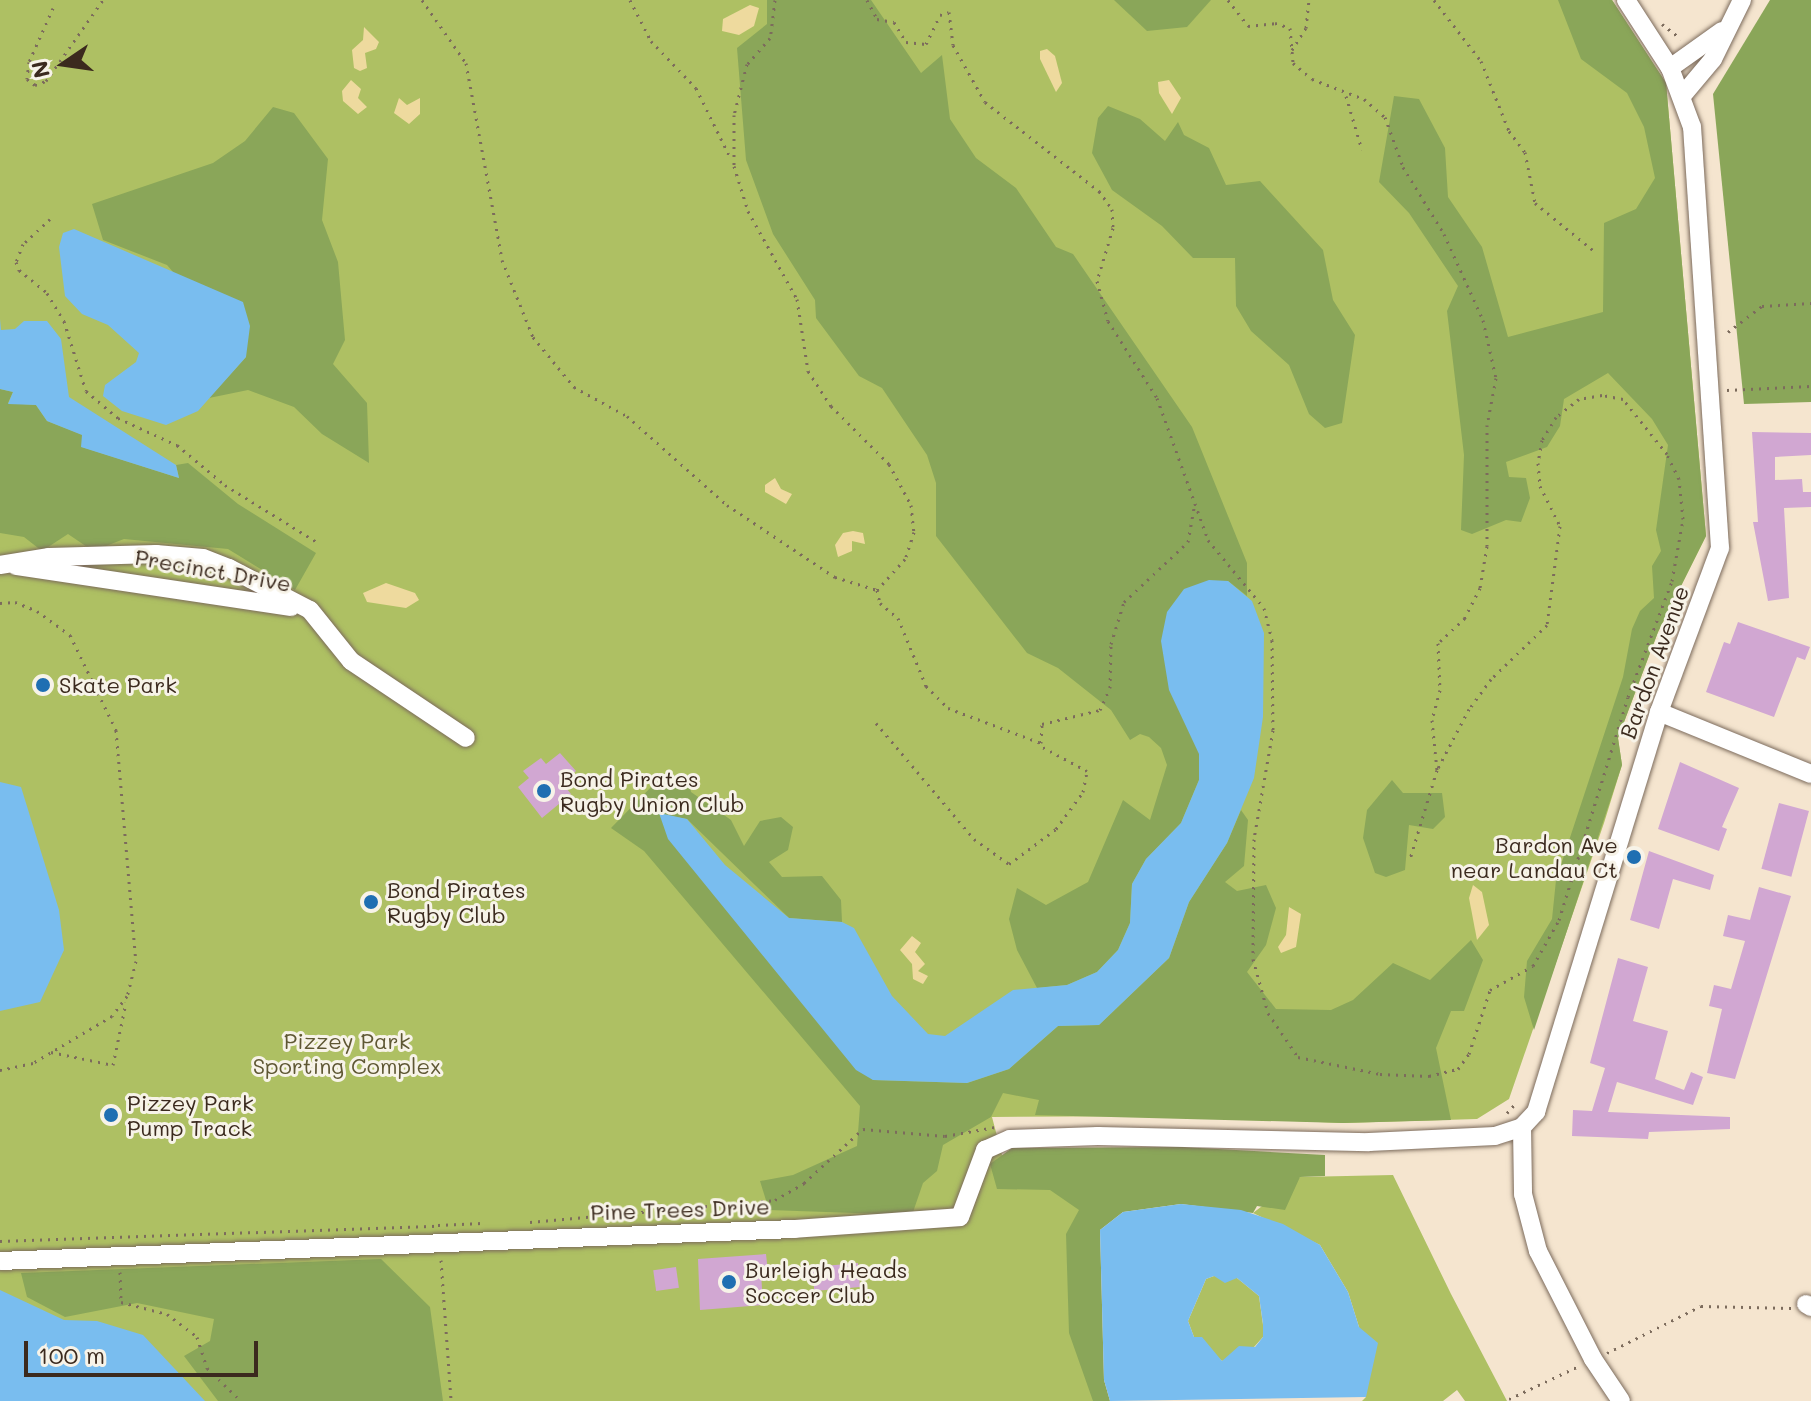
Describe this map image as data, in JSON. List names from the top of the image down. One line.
{"streets":{"street":["Precinct Drive","Bardon Avenue","Pine Trees Drive"]},"crossings":[["Bardon Avenue","Pine Trees Drive"]],"parks":["Pizzey Park Sporting Complex"],"places":["Skate Park","Bond Pirates Rugby Union Club","Bardon Ave near Landau Ct","Bond Pirates Rugby Club","Pizzey Park Pump Track","Burleigh Heads Soccer Club"],"scale_bar":"100 m","north":"left"}
